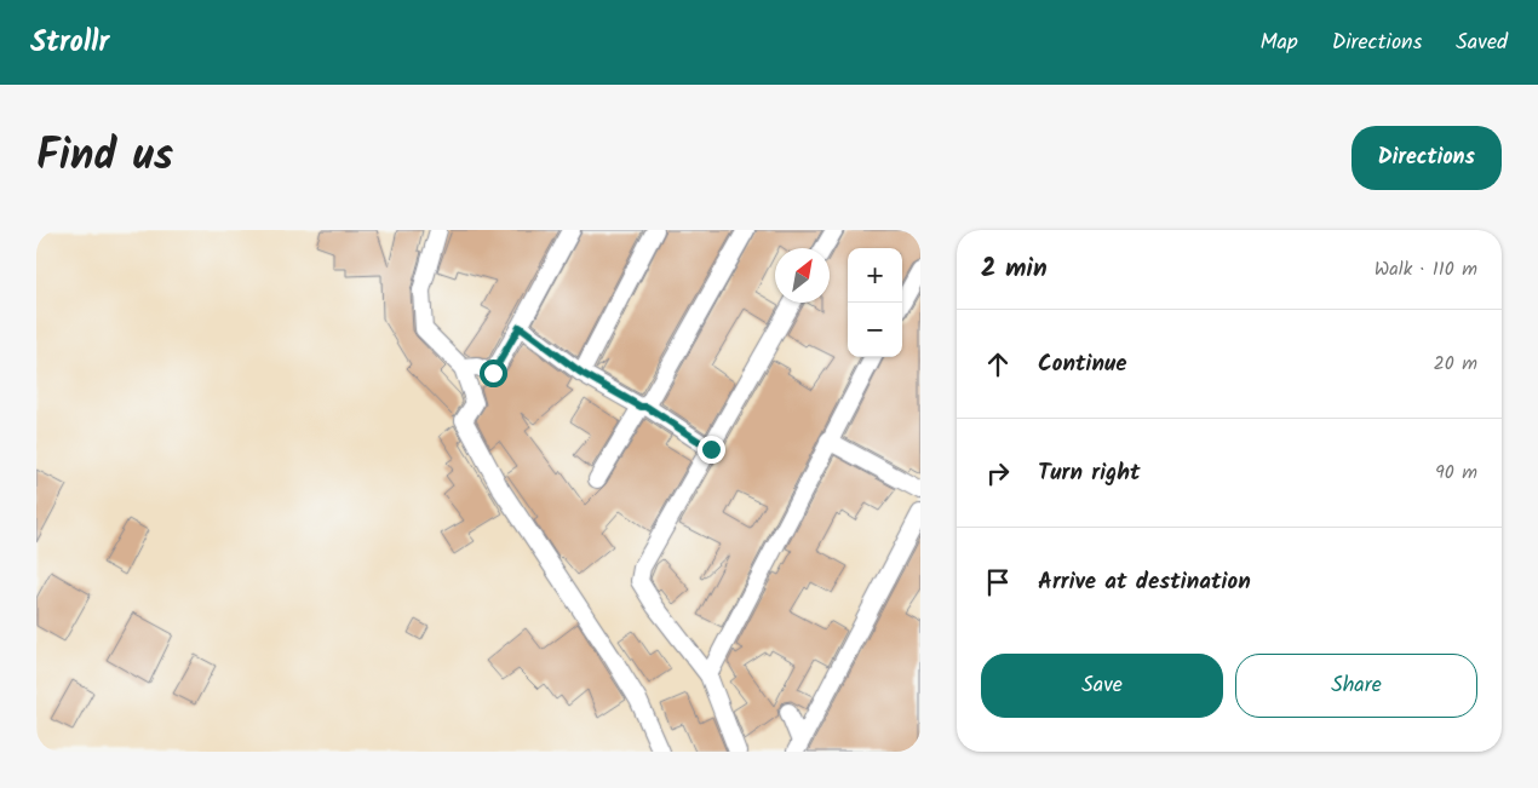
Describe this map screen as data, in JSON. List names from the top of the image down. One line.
{"north":"top right","page":{"header":"Strollr","nav":["Map","Directions","Saved"],"title":"Find us","buttons":["Directions",["Save","Share"]],"heading":["2 min","Walk · 110 m"],"map_buttons":["+","−"],"list":[["Continue","20 m"],["Turn right","90 m"],"Arrive at destination"]}}
